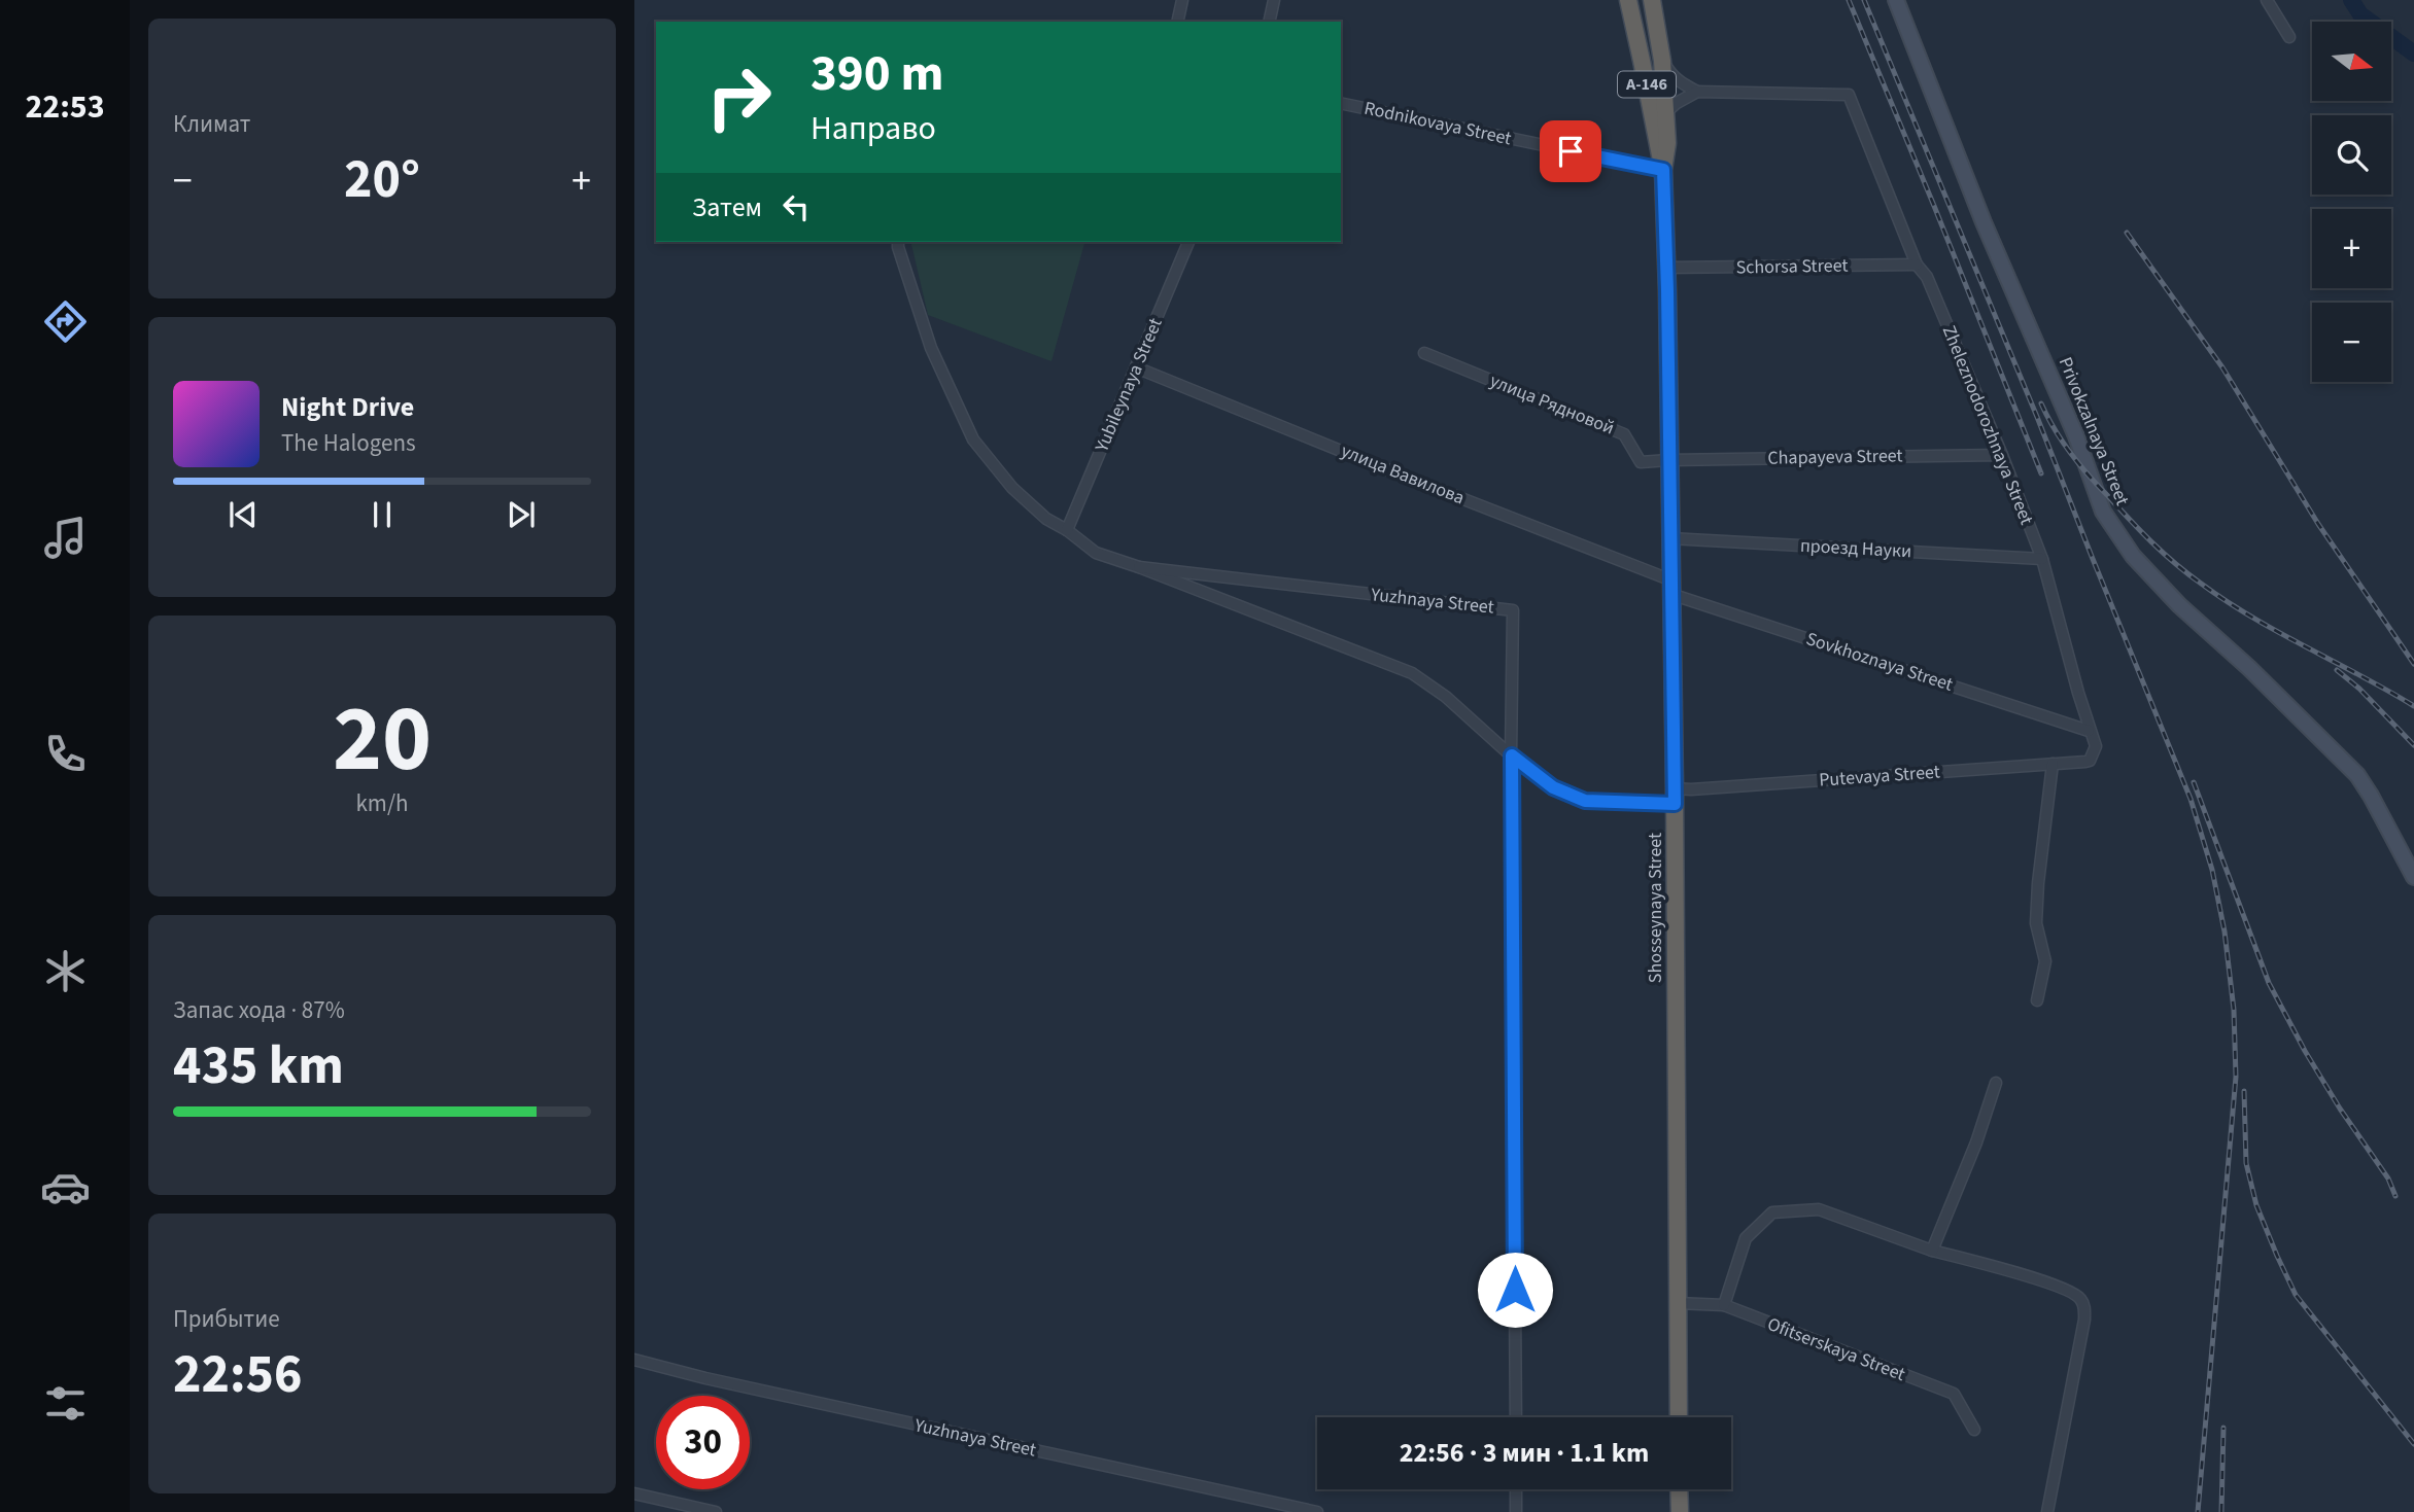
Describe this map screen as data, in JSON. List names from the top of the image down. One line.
{"streets":{"highway":["А-146","Shosseynaya Street"],"main road":["Privokzalnaya Street"],"street":["Rodnikovaya Street","Schorsa Street","Yubileynaya Street","улица Рядновой","Zheleznodorozhnaya Street","Chapayeva Street","улица Вавилова","проезд Науки","Yuzhnaya Street","Sovkhoznaya Street","Putevaya Street","Ofitserskaya Street"]},"crossings":[["А-146","Rodnikovaya Street"],["А-146","Shosseynaya Street"],["Rodnikovaya Street","Shosseynaya Street"],["Schorsa Street","Zheleznodorozhnaya Street"],["Schorsa Street","Shosseynaya Street"],["Yubileynaya Street","улица Вавилова"],["улица Рядновой","Chapayeva Street"],["улица Рядновой","Shosseynaya Street"],["Zheleznodorozhnaya Street","Chapayeva Street"],["Zheleznodorozhnaya Street","проезд Науки"],["Zheleznodorozhnaya Street","Sovkhoznaya Street"],["Zheleznodorozhnaya Street","Putevaya Street"],["Chapayeva Street","Shosseynaya Street"],["улица Вавилова","Sovkhoznaya Street"],["улица Вавилова","Shosseynaya Street"],["проезд Науки","Shosseynaya Street"],["Yuzhnaya Street","Putevaya Street"],["Sovkhoznaya Street","Shosseynaya Street"],["Putevaya Street","Shosseynaya Street"],["Shosseynaya Street","Ofitserskaya Street"]],"north":"right","page":{"tabs":"22:53","tile":["Климат",["20","km/h"],["Запас хода · 87%","435 km"],["Прибытие","22:56"]],"map_buttons":["+","−"],"turn":["390 m","Направо"],"heat":["−","20°","+"],"then":"Затем","song":["Night Drive","The Halogens"],"limit":"30","trip":"22:56 · 3 мин · 1.1 km"}}
